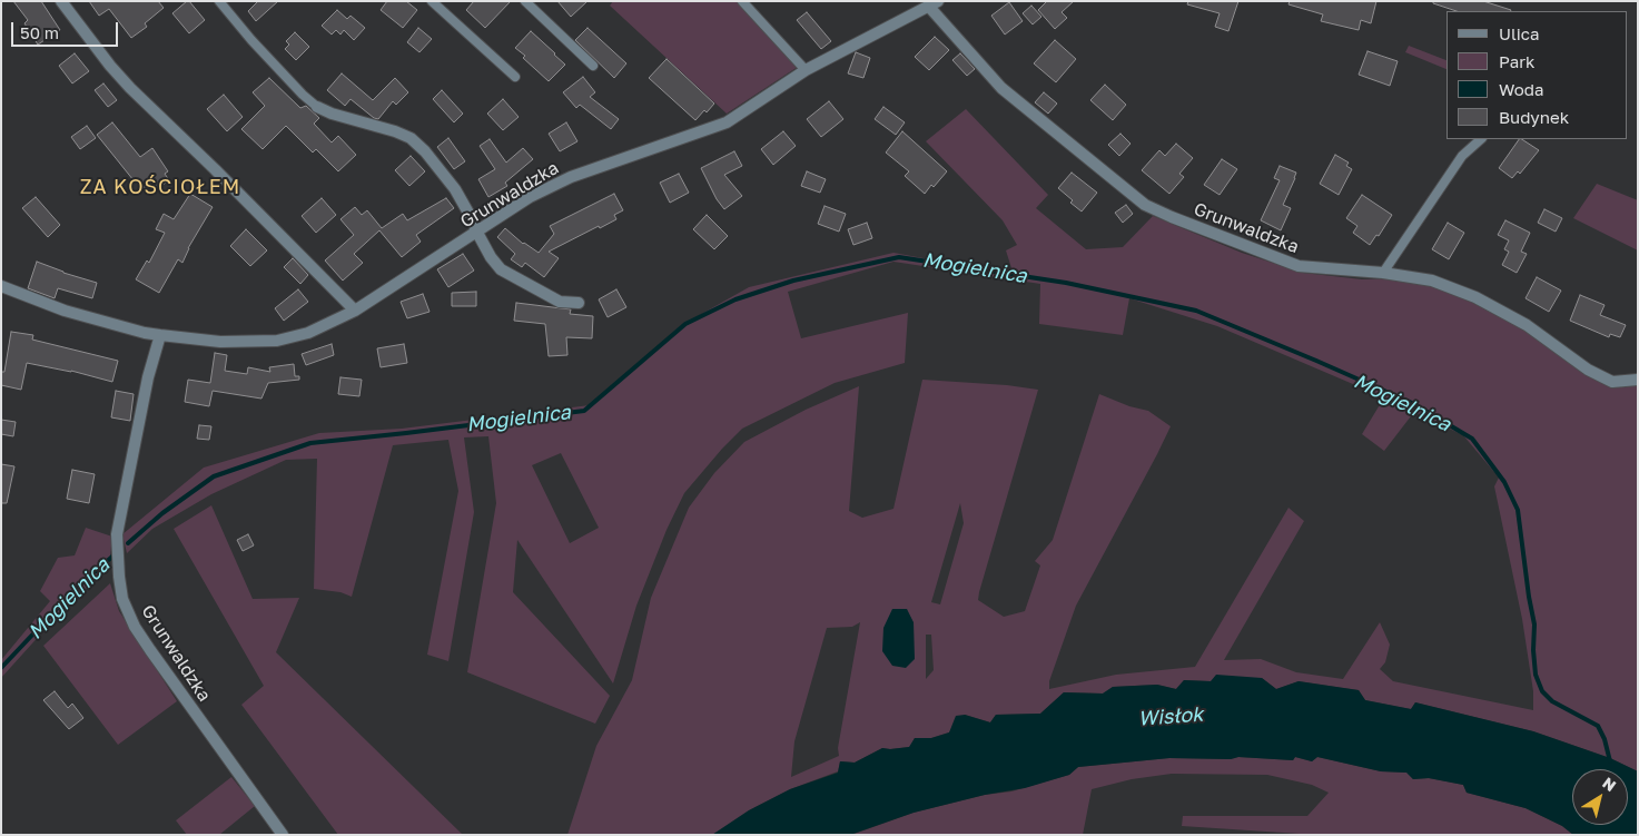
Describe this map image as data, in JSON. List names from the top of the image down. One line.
{"streets":{"street":["Grunwaldzka"]},"districts":["ZA KOŚCIOŁEM"],"water":["Mogielnica","Wisłok"],"legend":["Ulica","Park","Woda","Budynek"],"scale_bar":"50 m","north":"top right"}
